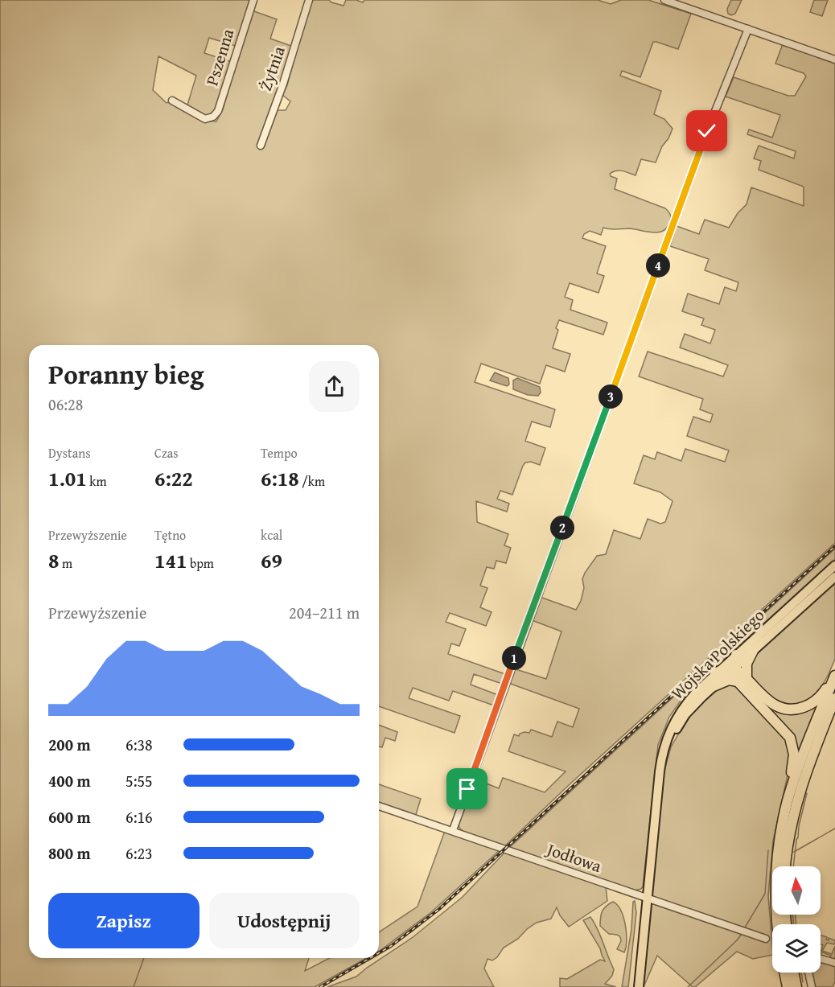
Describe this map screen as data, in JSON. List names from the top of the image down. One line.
{"streets":{"main road":["Wojska Polskiego"],"street":["Pszenna","Żytnia","Jodłowa"]},"crossings":[["Wojska Polskiego","Jodłowa"]],"north":"top","page":{"pins":["4","3","2","1"],"heading":["Poranny bieg","06:28"],"stats":[["Dystans","1.01 km"],["Czas","6:22"],["Tempo","6:18 /km"],["Przewyższenie","8 m"],["Tętno","141 bpm"],["kcal","69"]],"chart":["Przewyższenie","204–211 m"],"list":[{"name":"200 m","note":"6:38"},{"name":"400 m","note":"5:55"},{"name":"600 m","note":"6:16"},{"name":"800 m","note":"6:23"}],"buttons":["Zapisz","Udostępnij"]}}
